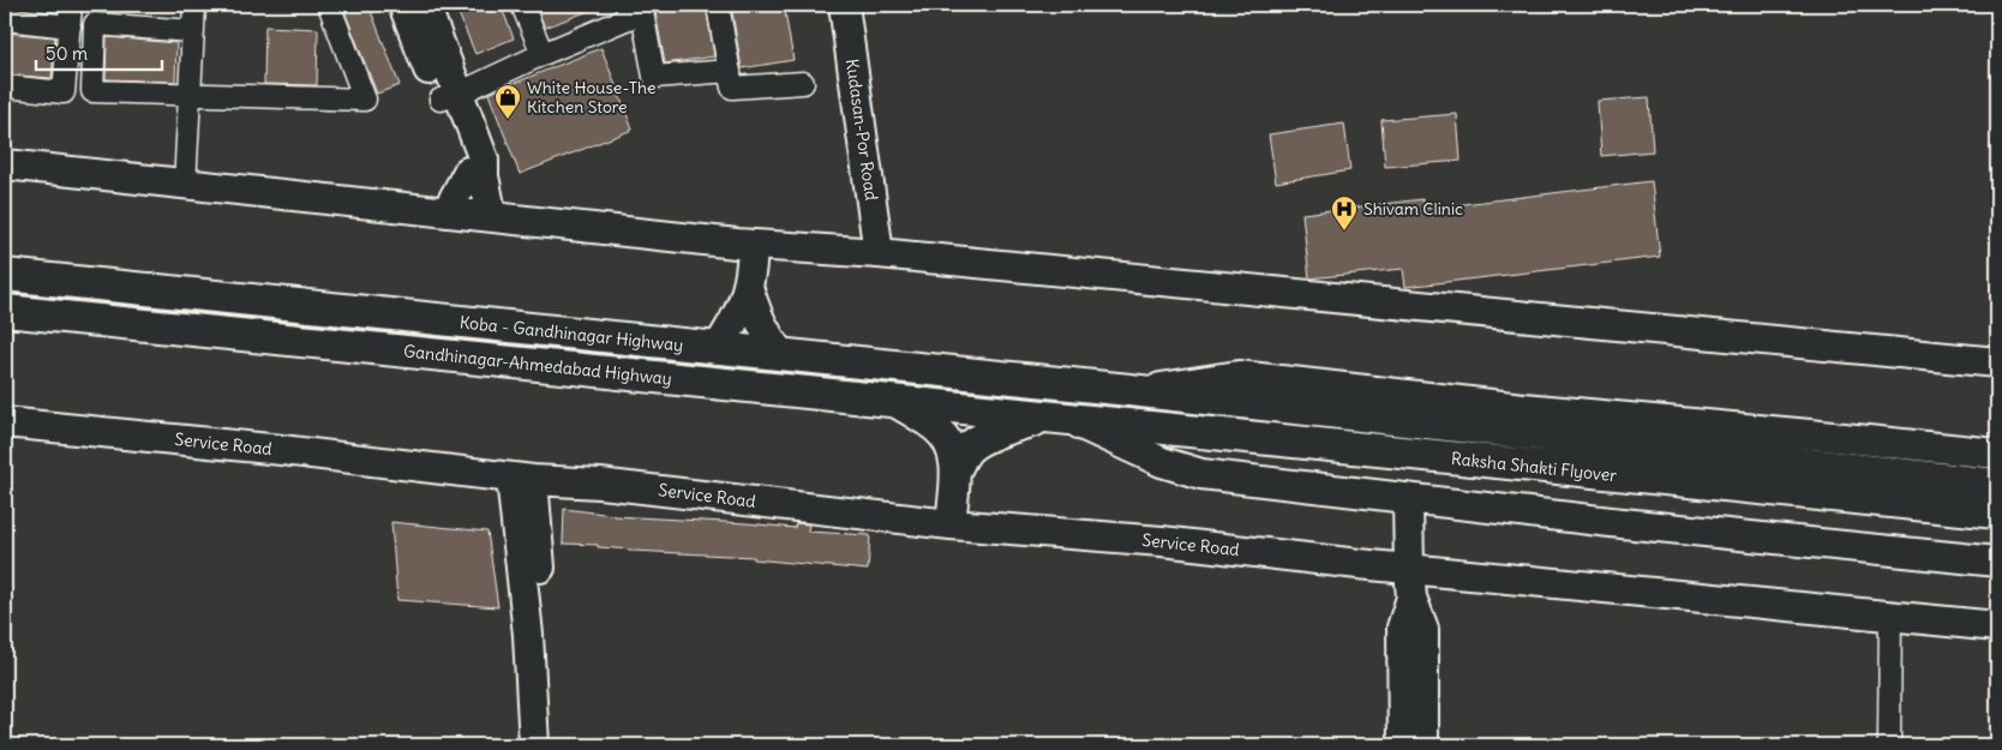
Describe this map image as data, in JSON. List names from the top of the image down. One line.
{"streets":{"main road":["Koba - Gandhinagar Highway","Gandhinagar-Ahmedabad Highway","Raksha Shakti Flyover"],"street":["Kudasan-Por Road","Service Road"]},"crossings":[["Koba - Gandhinagar Highway","Raksha Shakti Flyover"],["Gandhinagar-Ahmedabad Highway","Raksha Shakti Flyover"]],"places":{"shop":["White House-The Kitchen Store"],"hospital":["Shivam Clinic"]},"scale_bar":"50 m"}
